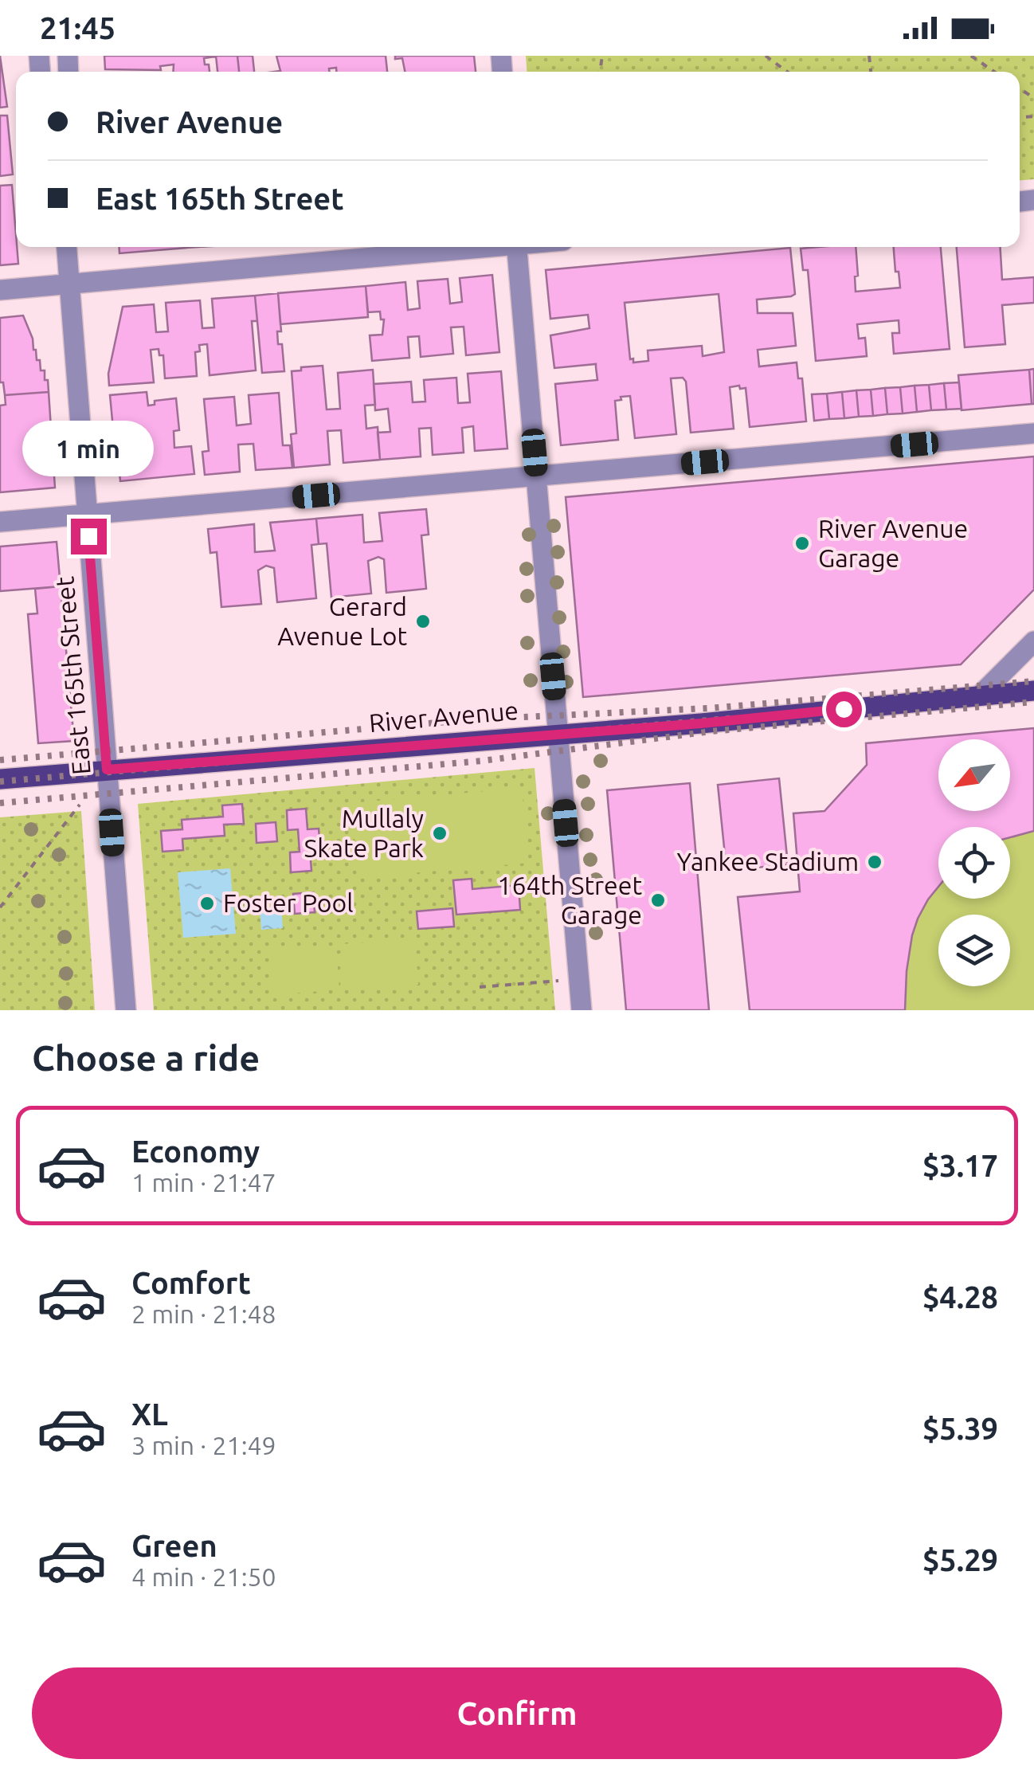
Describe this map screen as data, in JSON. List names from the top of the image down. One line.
{"streets":{"main road":["River Avenue"],"street":["East 165th Street"]},"crossings":[["East 165th Street","River Avenue"]],"places":["River Avenue Garage","Gerard Avenue Lot","Mullaly Skate Park","Yankee Stadium","164th Street Garage","Foster Pool"],"north":"bottom left","page":{"status":"21:45","banner":["River Avenue","East 165th Street"],"bubble":"1 min","heading":"Choose a ride","list":[{"name":"Economy","note":"1 min · 21:47","value":"$3.17"},{"name":"Comfort","note":"2 min · 21:48","value":"$4.28"},{"name":"XL","note":"3 min · 21:49","value":"$5.39"},{"name":"Green","note":"4 min · 21:50","value":"$5.29"}],"buttons":"Confirm"}}
